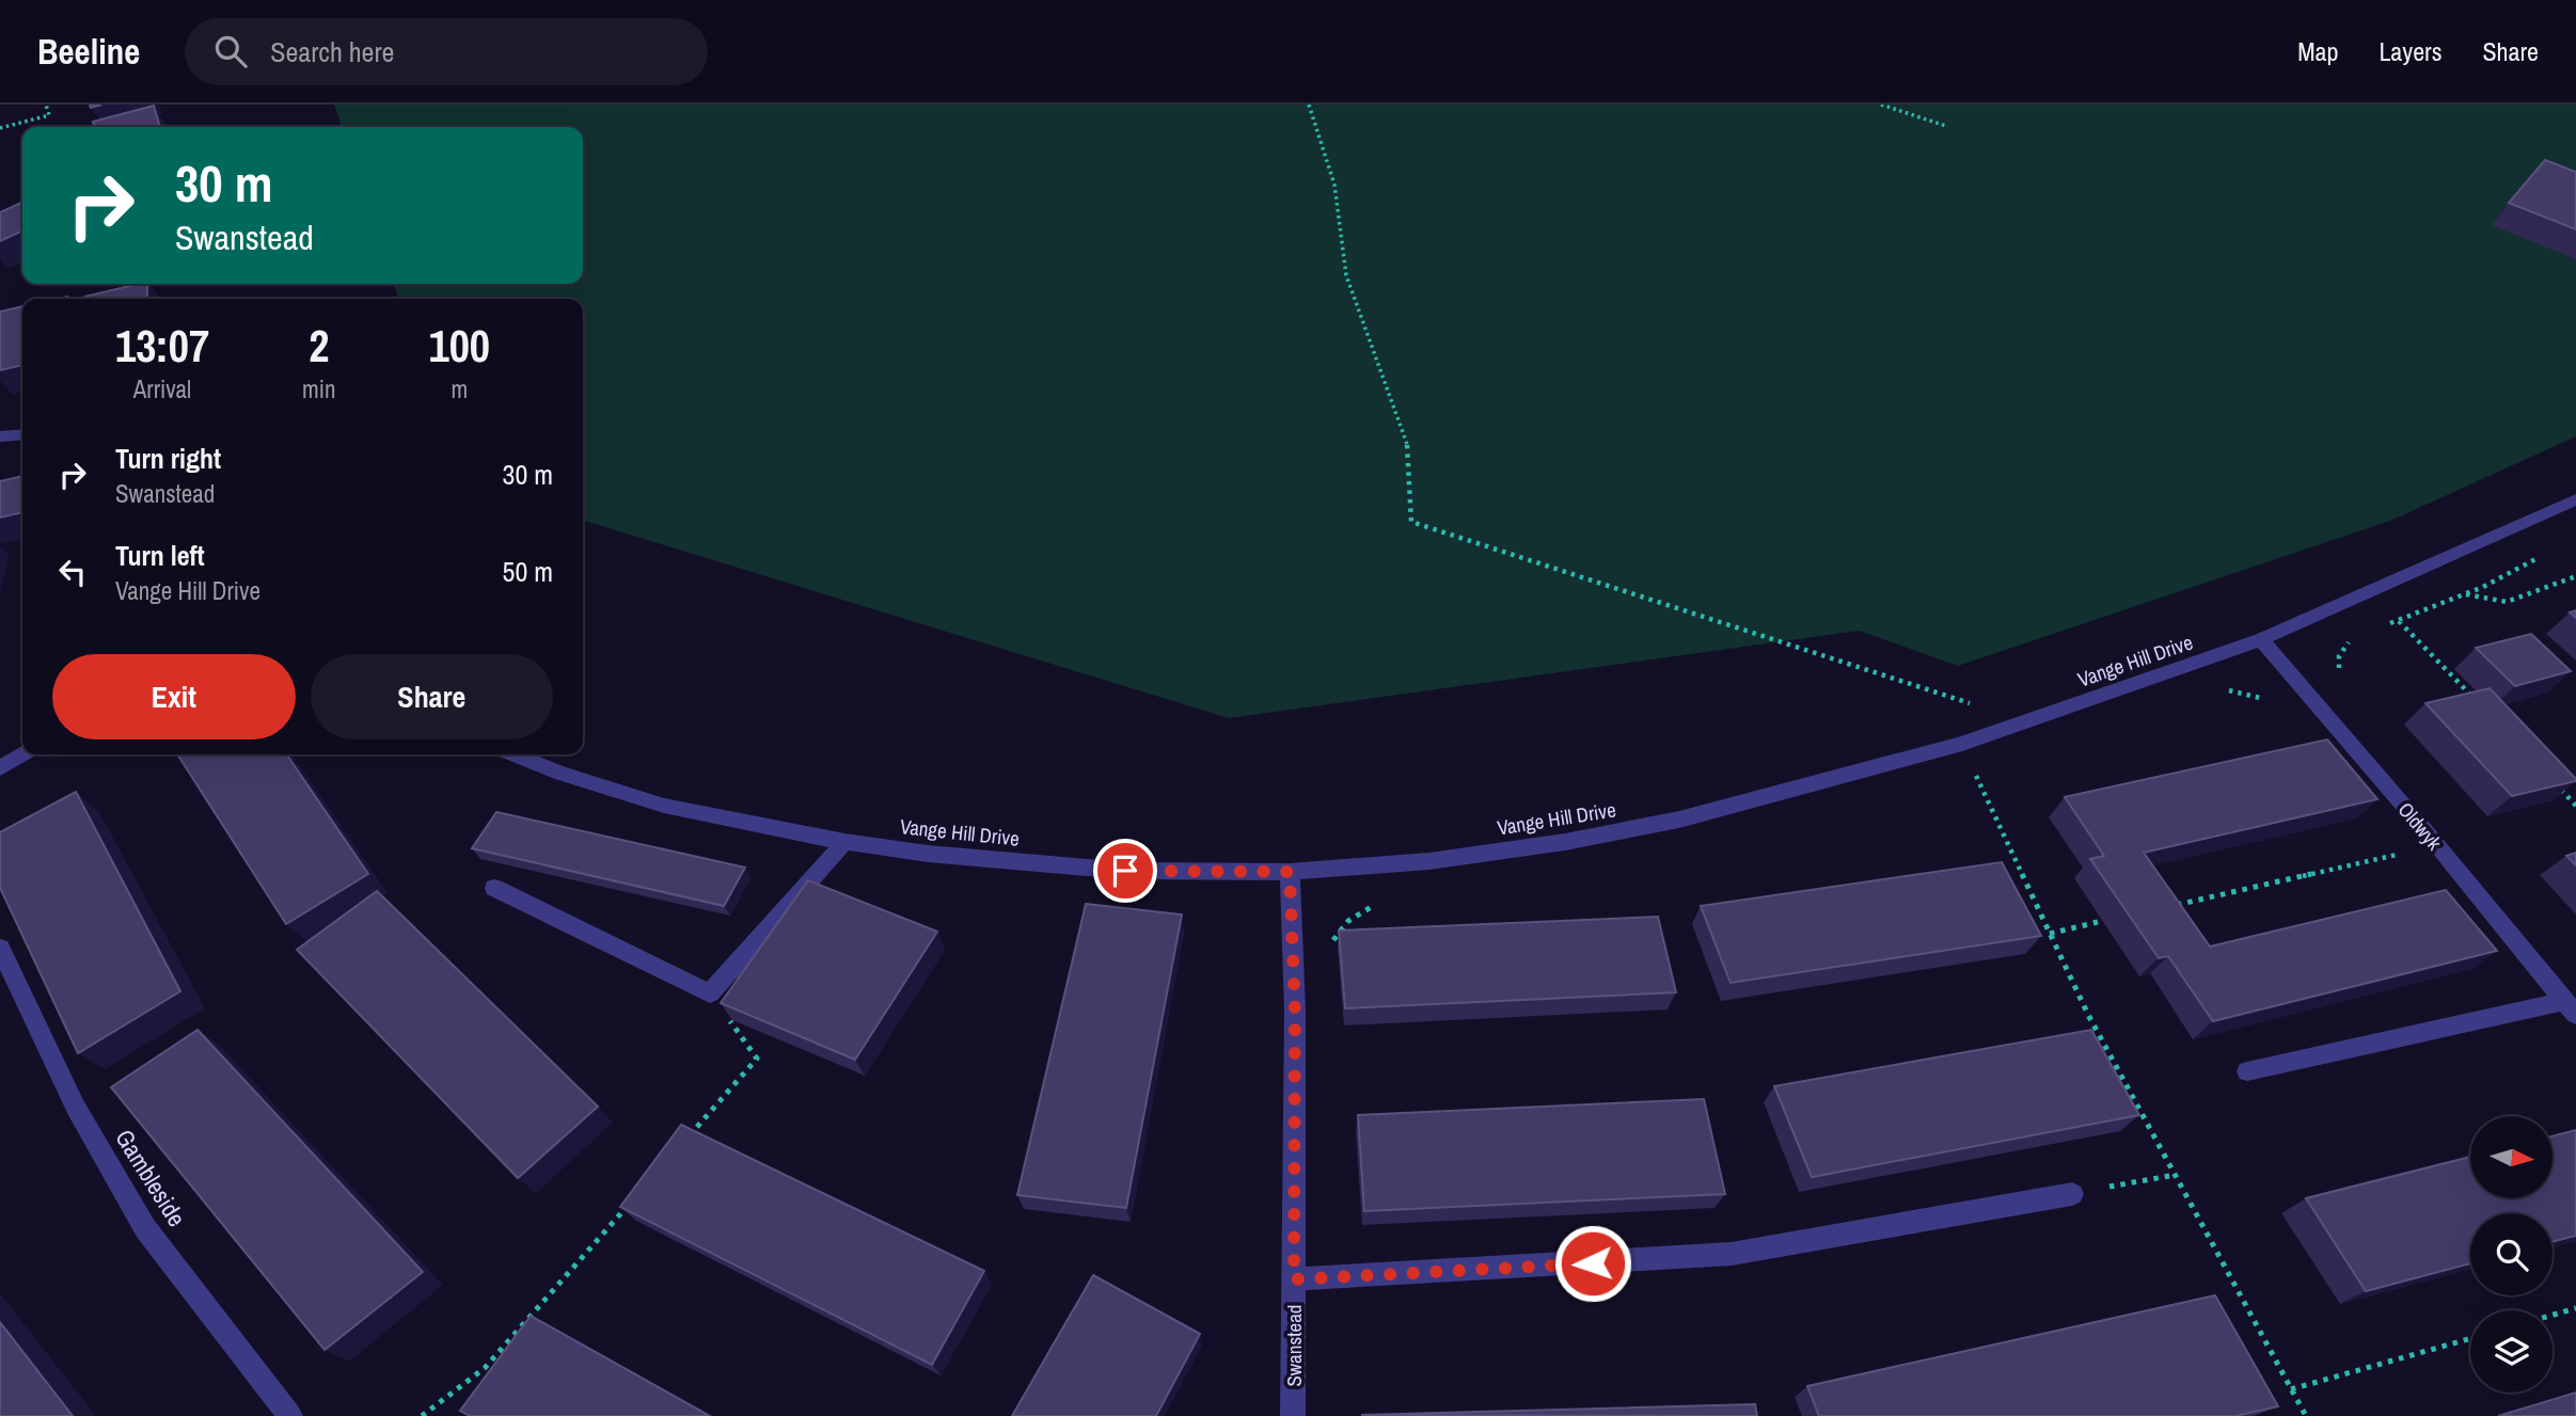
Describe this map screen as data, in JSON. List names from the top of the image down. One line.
{"streets":{"street":["Vange Hill Drive","Oldwyk","Gambleside","Swanstead"]},"crossings":[["Vange Hill Drive","Oldwyk"],["Vange Hill Drive","Swanstead"]],"north":"right","page":{"header":"Beeline","search":"Search here","nav":["Map","Layers","Share"],"turn":["30 m","Swanstead"],"eta":["13:07","Arrival","2","min","100","m"],"list":[{"name":"Turn right","note":"Swanstead","value":"30 m"},{"name":"Turn left","note":"Vange Hill Drive","value":"50 m"}],"buttons":["Exit","Share"]}}
